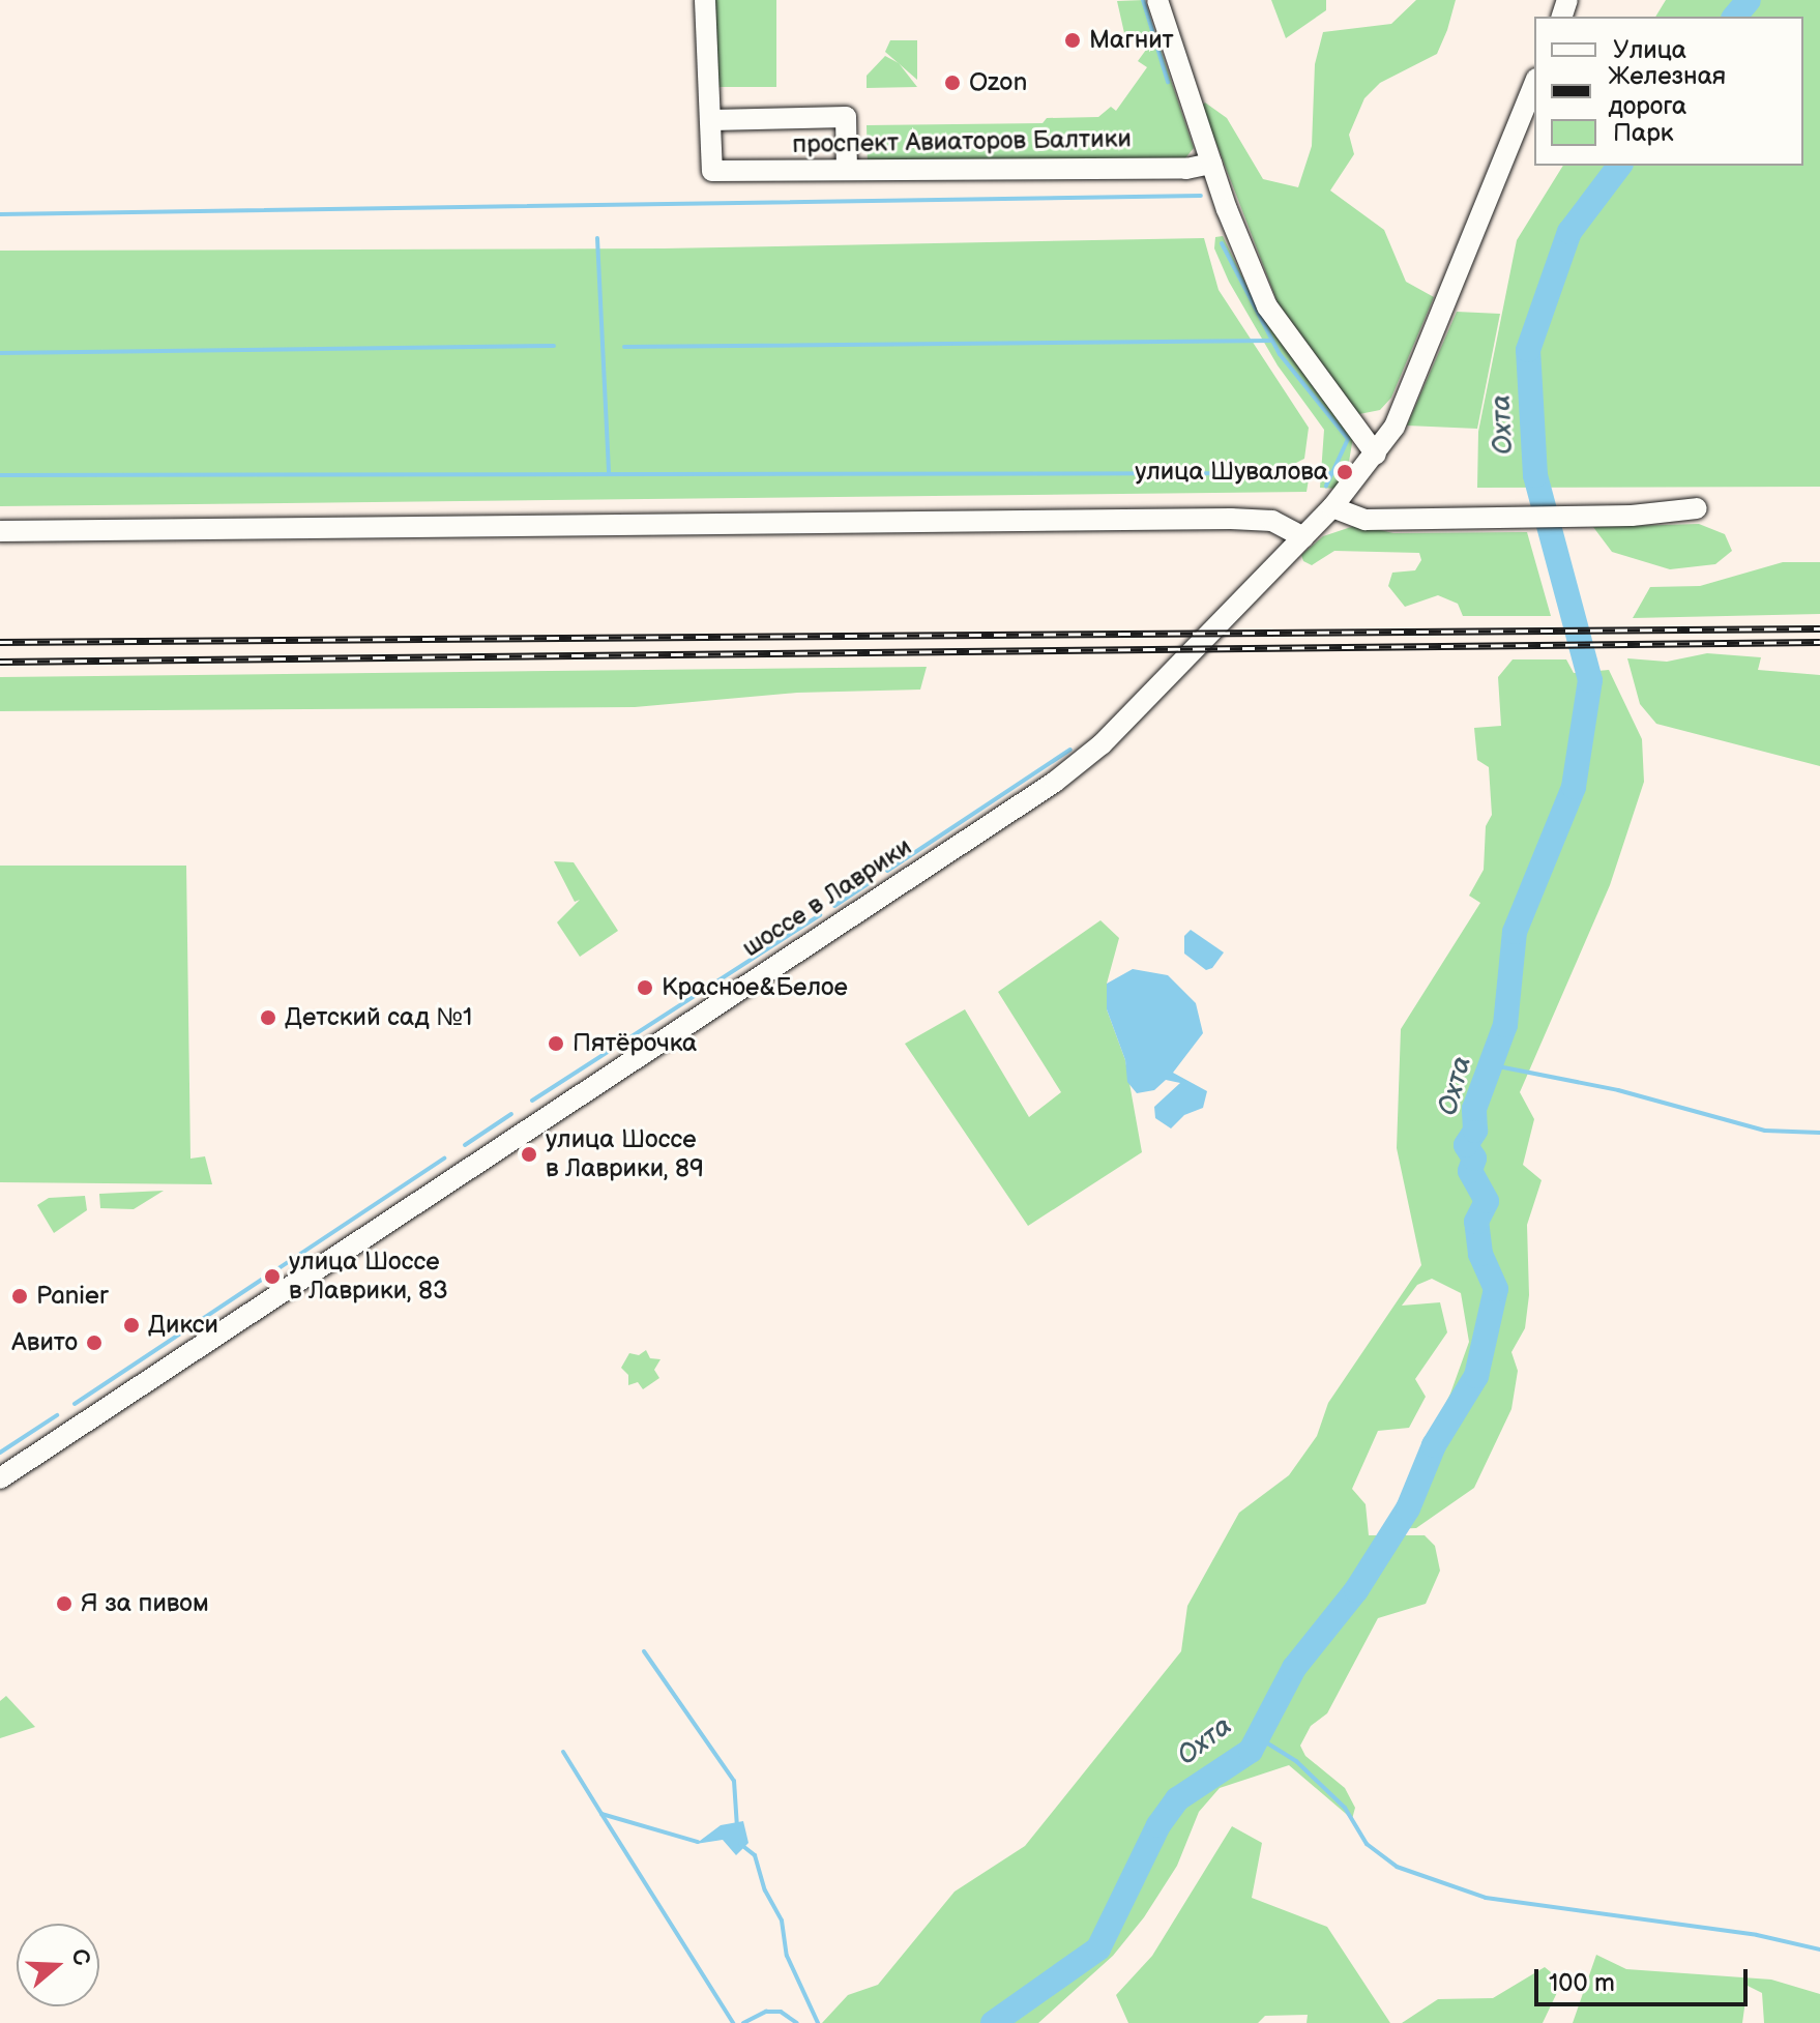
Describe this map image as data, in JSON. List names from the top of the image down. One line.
{"streets":{"street":["проспект Авиаторов Балтики","шоссе в Лаврики"]},"water":["Охта"],"places":["Магнит","Ozon","улица Шувалова","Красное&Белое","Детский сад №1","Пятёрочка","улица Шоссе в Лаврики, 89","улица Шоссе в Лаврики, 83","Panier","Дикси","Авито","Я за пивом"],"legend":["Улица","Железная дорога","Парк"],"scale_bar":"100 m","north":"right"}
